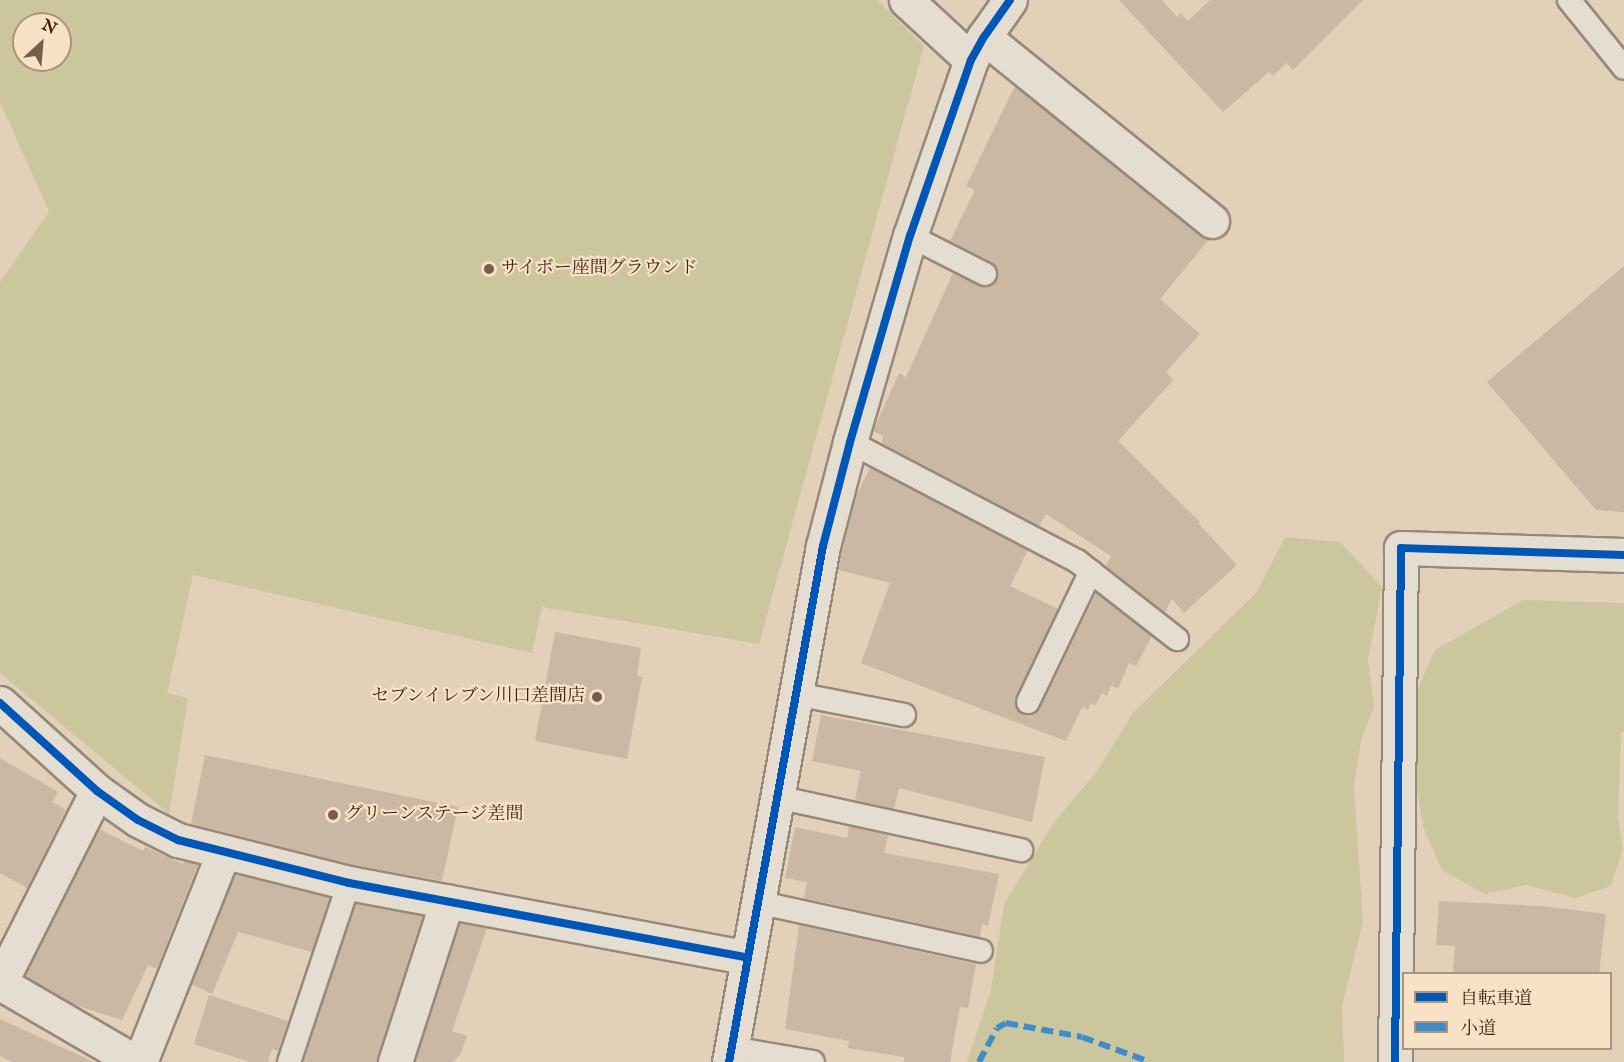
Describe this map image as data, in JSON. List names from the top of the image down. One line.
{"places":["サイボー座間グラウンド","セブンイレブン川口差間店","グリーンステージ差間"],"legend":["自転車道","小道"],"north":"top right"}
